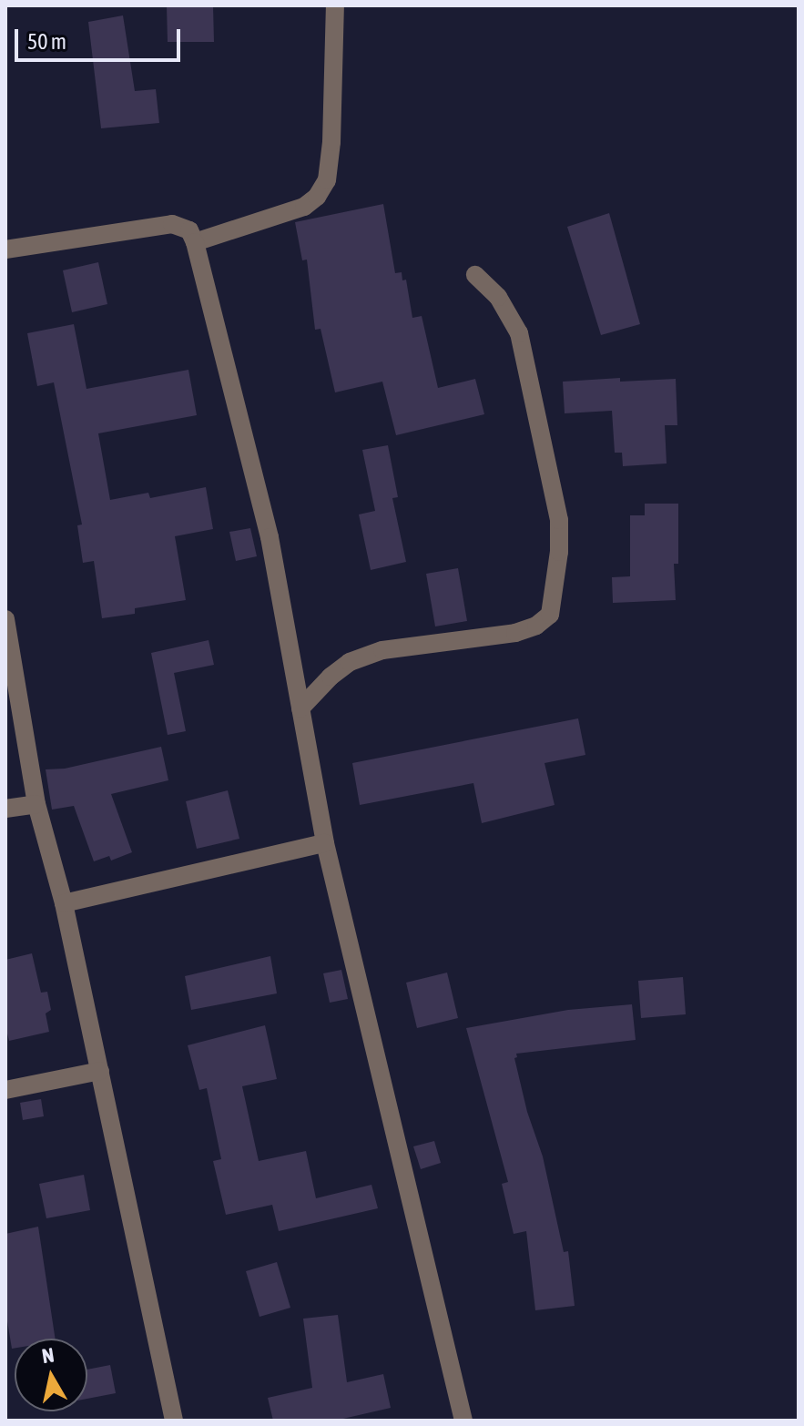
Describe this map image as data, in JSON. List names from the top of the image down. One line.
{"scale_bar":"50 m","north":"top"}
